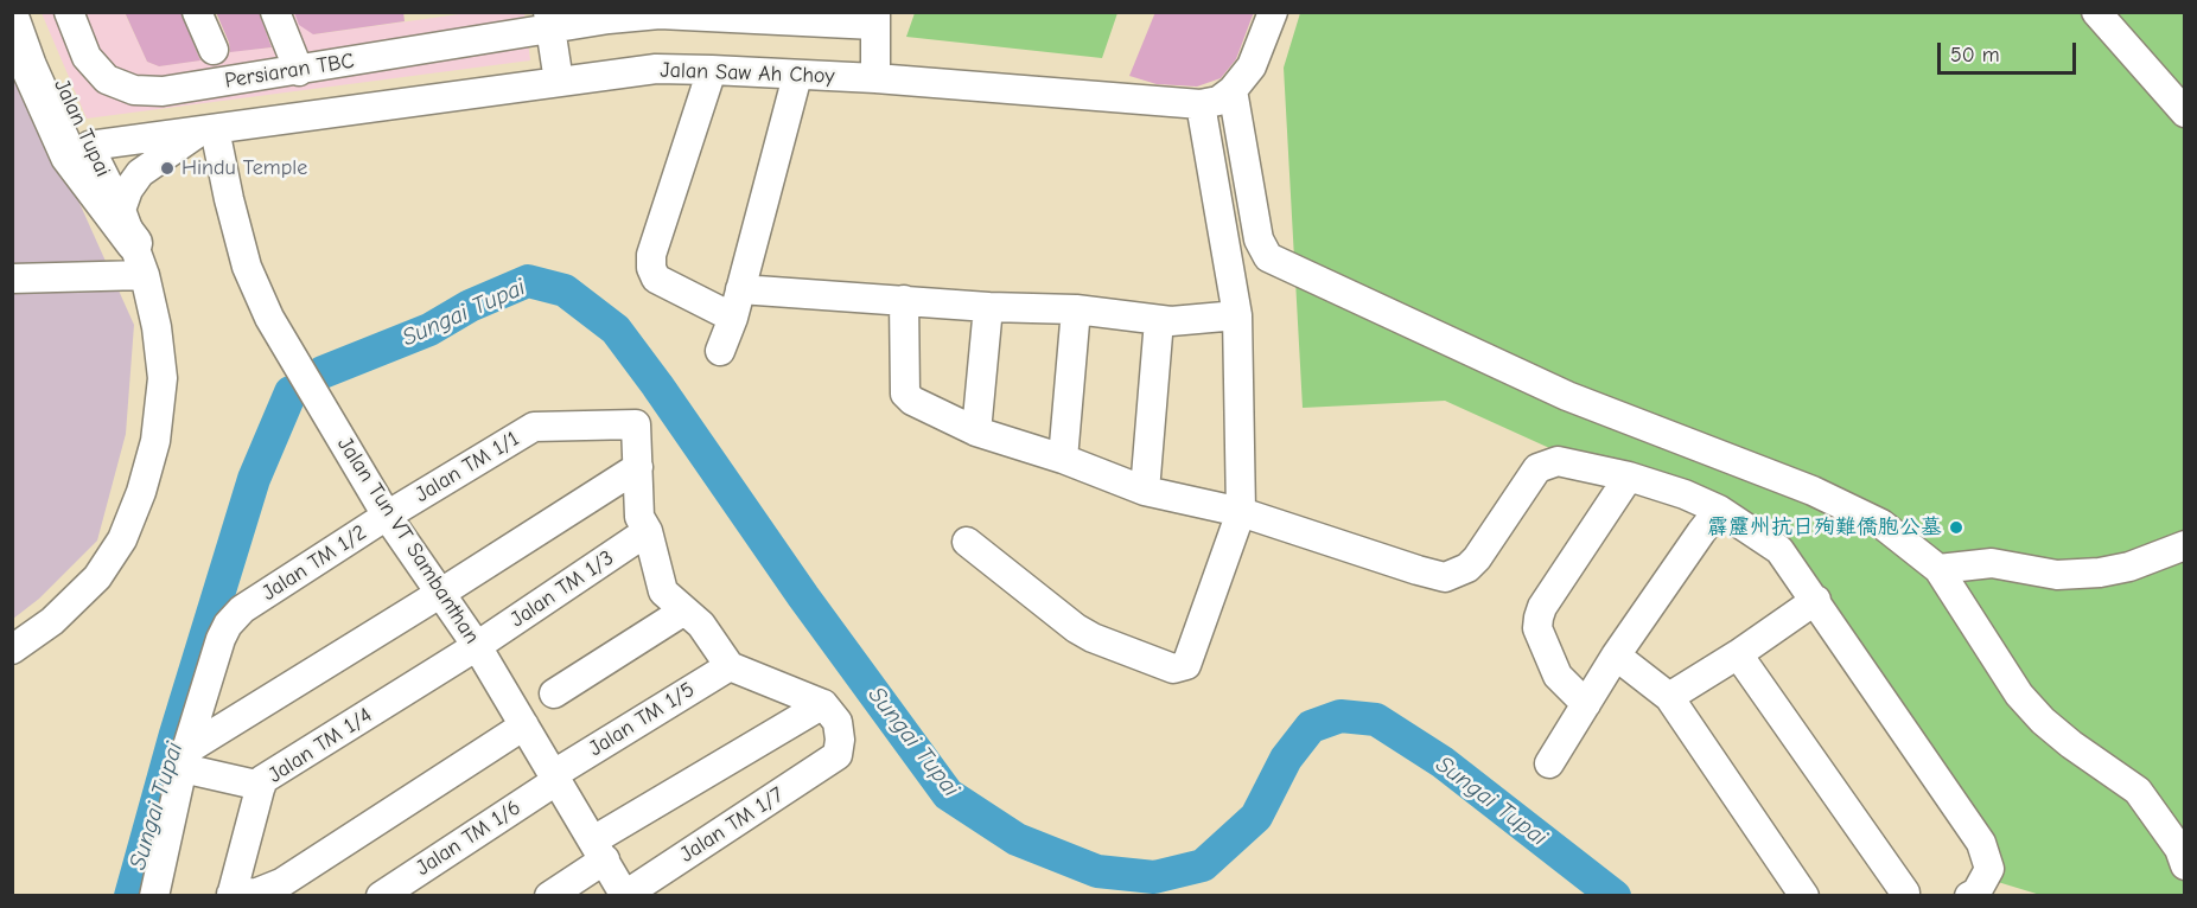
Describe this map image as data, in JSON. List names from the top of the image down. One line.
{"streets":{"main road":["Jalan Tupai"],"street":["Persiaran TBC","Jalan Saw Ah Choy","Jalan TM 1/1","Jalan Tun VT Sambanthan","Jalan TM 1/2","Jalan TM 1/3","Jalan TM 1/5","Jalan TM 1/4","Jalan TM 1/7","Jalan TM 1/6"]},"crossings":[["Jalan Saw Ah Choy","Jalan Tupai"],["Jalan Saw Ah Choy","Jalan Tun VT Sambanthan"],["Jalan TM 1/1","Jalan Tun VT Sambanthan"],["Jalan TM 1/1","Jalan TM 1/2"],["Jalan Tun VT Sambanthan","Jalan TM 1/2"],["Jalan Tun VT Sambanthan","Jalan TM 1/3"],["Jalan Tun VT Sambanthan","Jalan TM 1/5"],["Jalan Tun VT Sambanthan","Jalan TM 1/4"],["Jalan Tun VT Sambanthan","Jalan TM 1/7"],["Jalan Tun VT Sambanthan","Jalan TM 1/6"],["Jalan TM 1/3","Jalan TM 1/4"],["Jalan TM 1/5","Jalan TM 1/6"]],"water":["Sungai Tupai"],"places":["Hindu Temple","霹靂州抗日殉難僑胞公墓"],"scale_bar":"50 m"}
